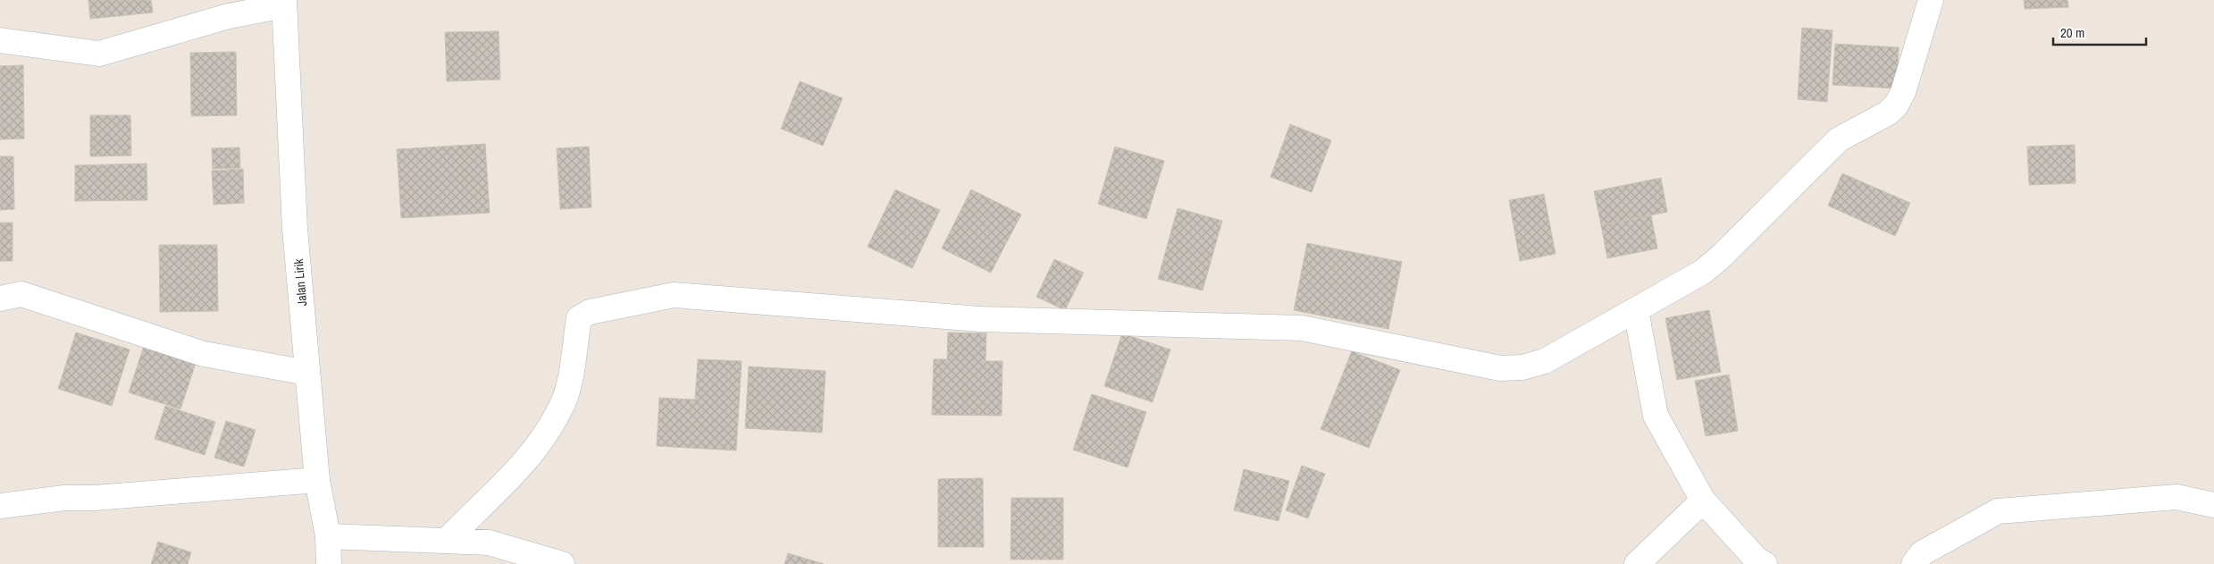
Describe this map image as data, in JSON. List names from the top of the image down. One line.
{"streets":{"street":["Jalan Lirik"]},"scale_bar":"20 m"}
